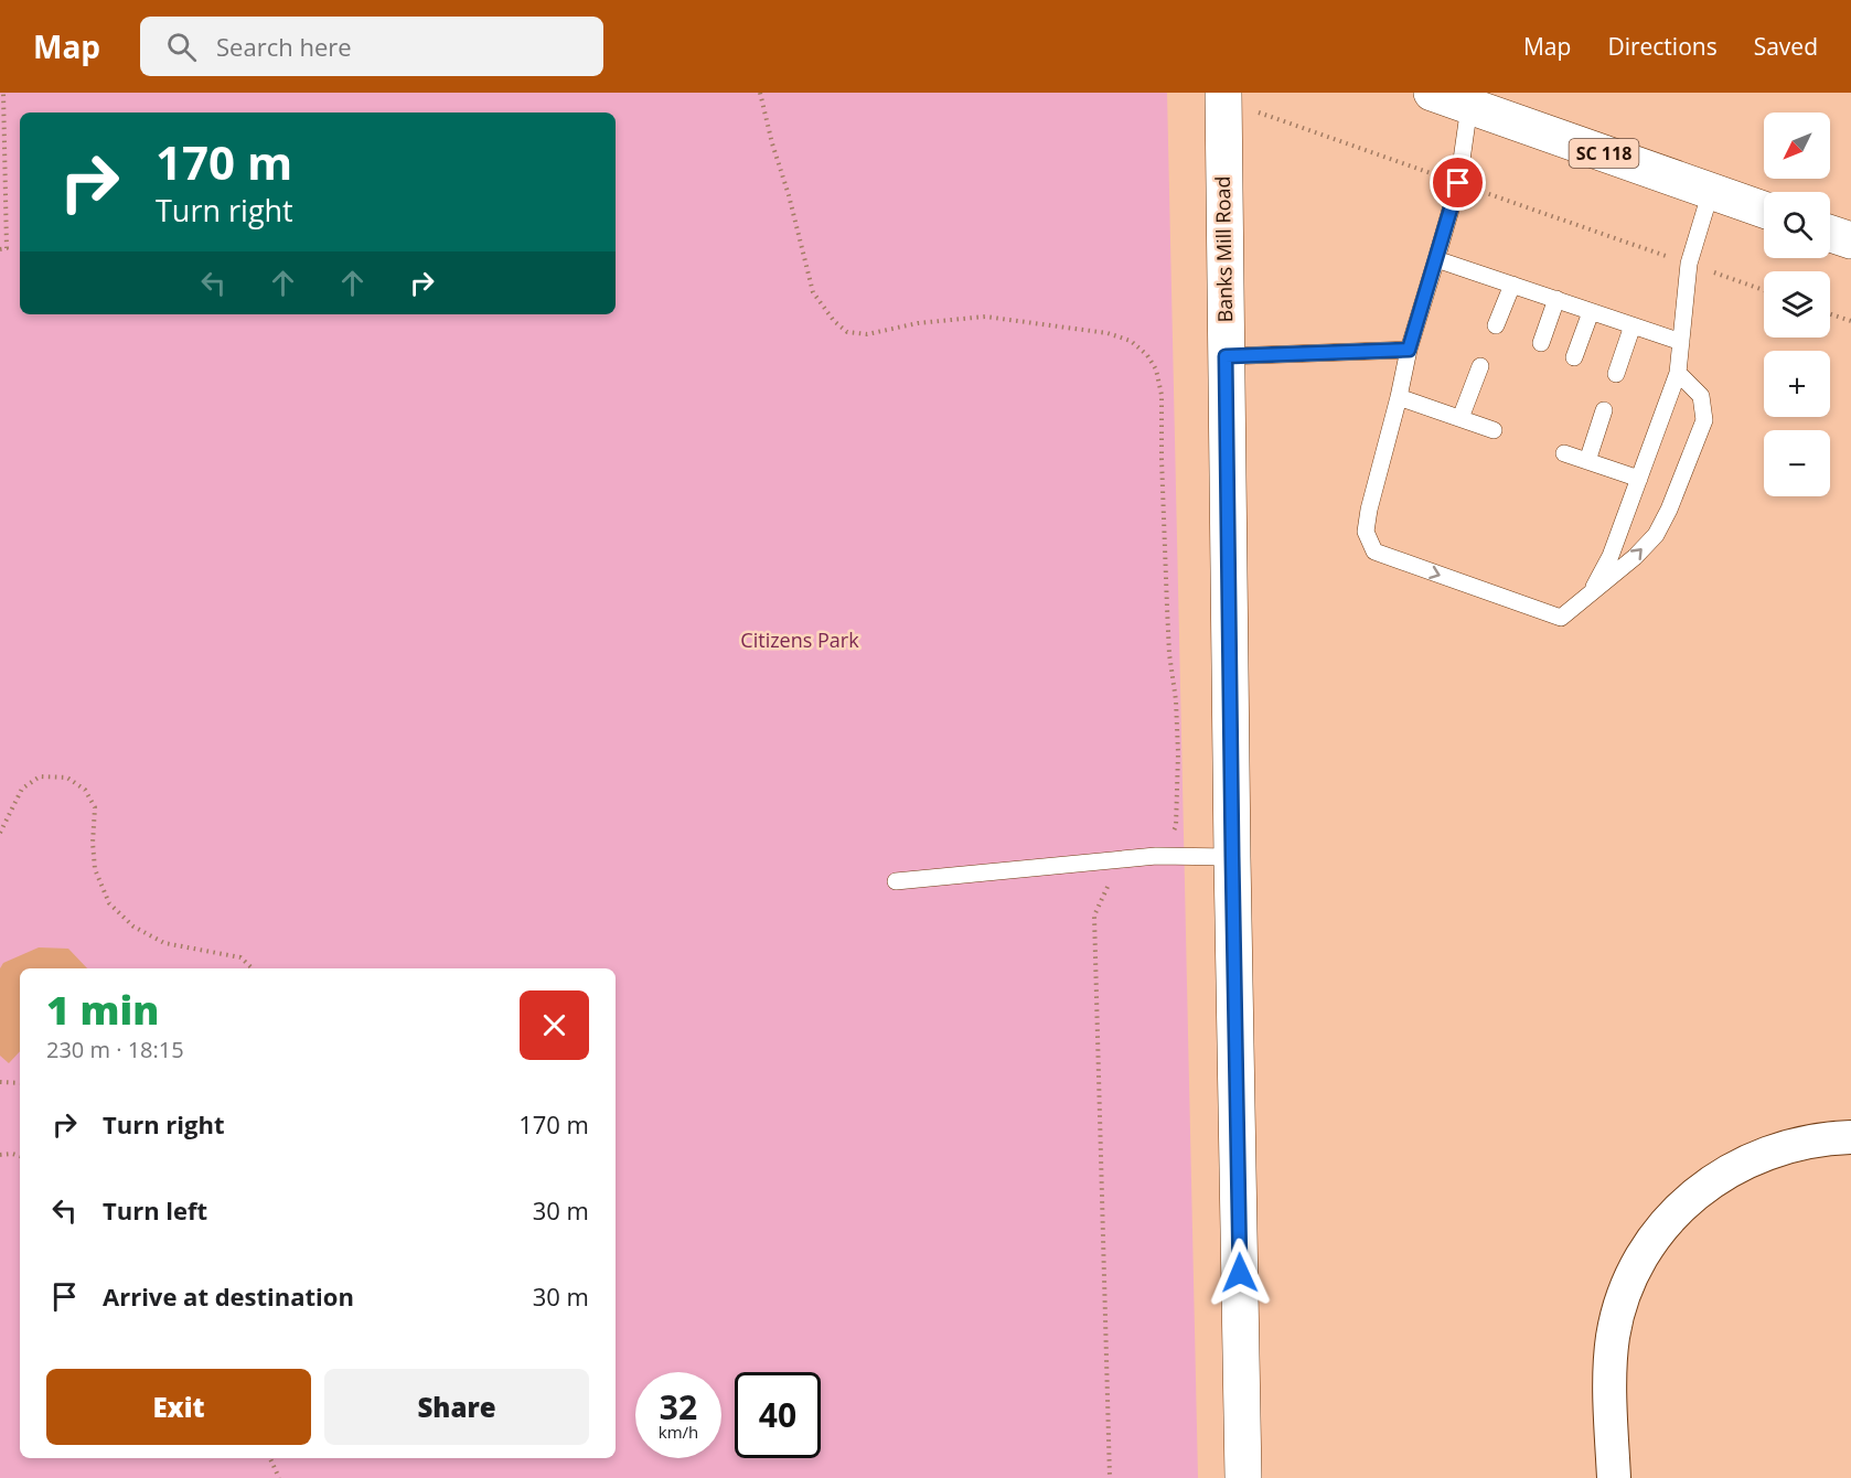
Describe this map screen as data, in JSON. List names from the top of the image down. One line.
{"streets":{"street":["SC 118","Banks Mill Road"]},"parks":["Citizens Park"],"north":"bottom left","page":{"header":"Map","search":"Search here","nav":["Map","Directions","Saved"],"map_buttons":["+","−"],"turn":["170 m","Turn right"],"heading":["1 min","230 m · 18:15"],"list":[{"name":"Turn right","value":"170 m"},{"name":"Turn left","value":"30 m"},{"name":"Arrive at destination","value":"30 m"}],"buttons":["Exit","Share"],"speed":"32 km/h","limit":"40"}}
